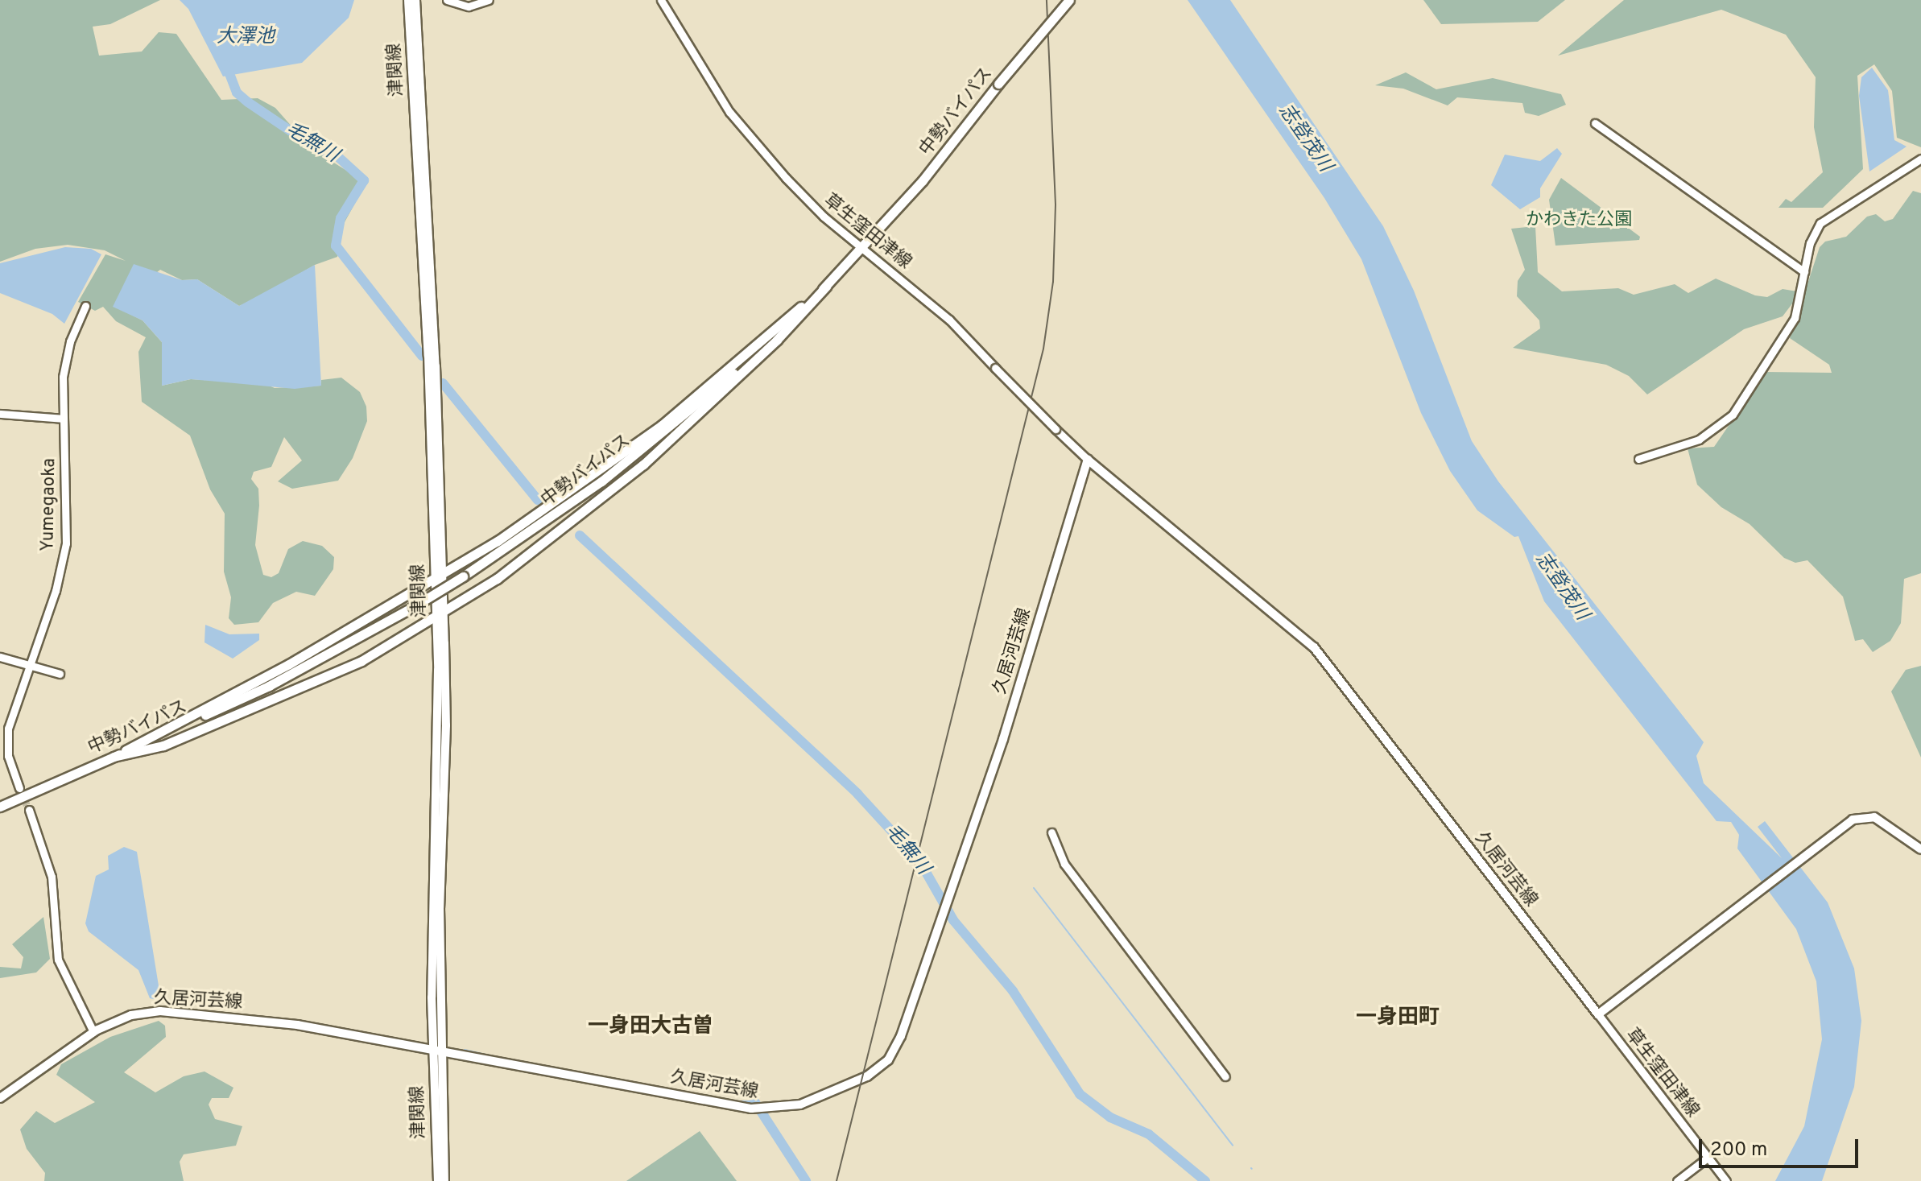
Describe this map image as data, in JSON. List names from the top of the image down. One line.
{"streets":{"highway":["中勢バイパス"],"main road":["津関線","久居河芸線"],"street":["草生窪田津線","Yumegaoka"]},"crossings":[["津関線","久居河芸線"],["中勢バイパス","草生窪田津線"],["草生窪田津線","久居河芸線"]],"districts":["一身田町","一身田大古曽"],"water":["大澤池","志登茂川","毛無川"],"parks":["かわきた公園"],"scale_bar":"200 m"}
